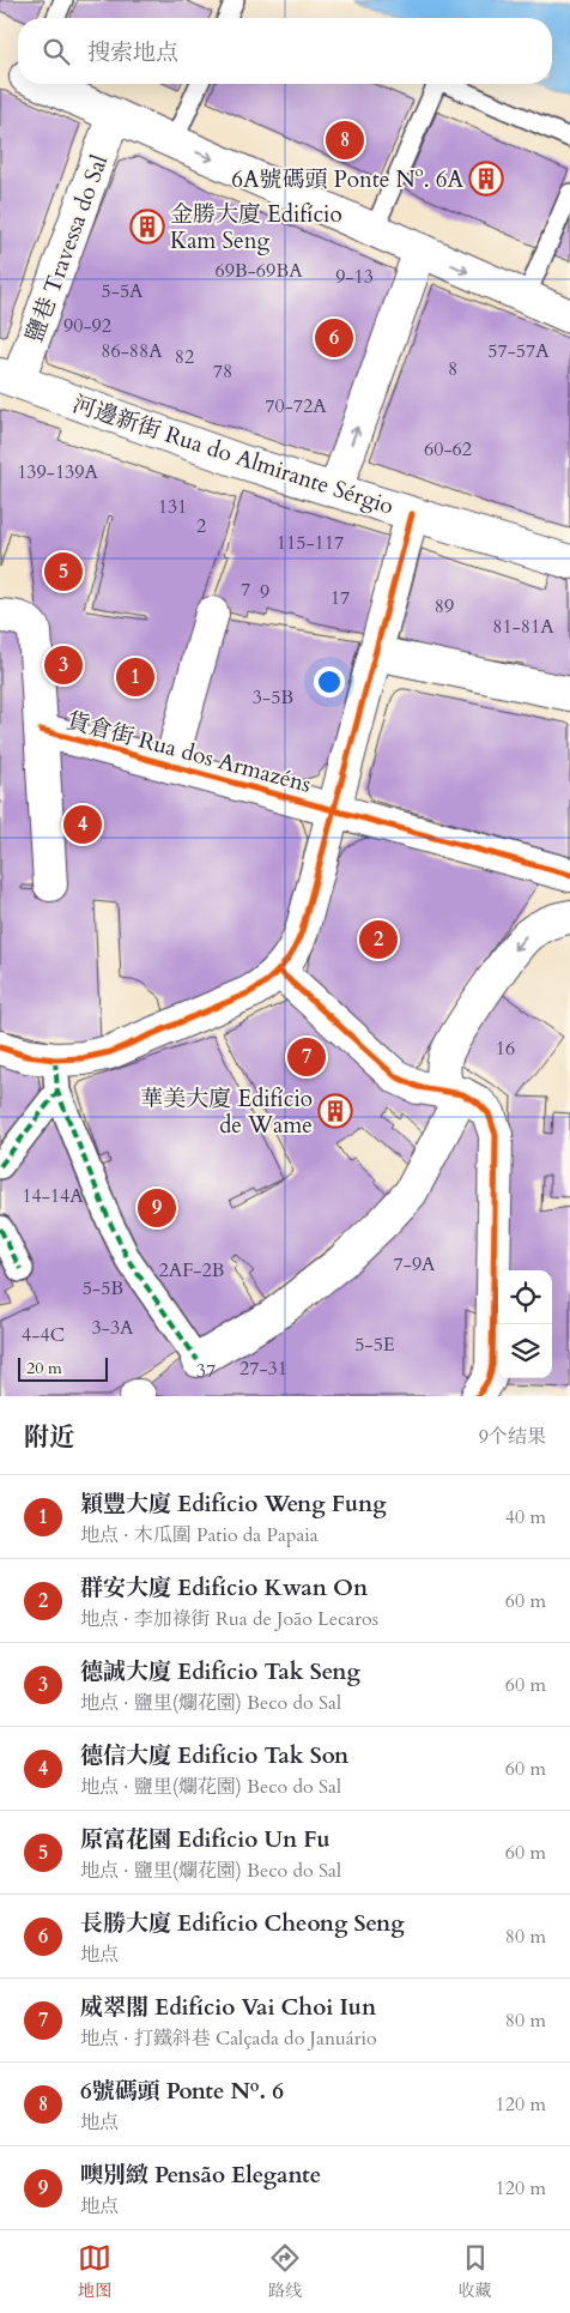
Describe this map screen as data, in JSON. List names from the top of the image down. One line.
{"streets":{"street":["鹽巷 Travessa do Sal","河邊新街 Rua do Almirante Sérgio","貨倉街 Rua dos Armazéns"]},"crossings":[["鹽巷 Travessa do Sal","河邊新街 Rua do Almirante Sérgio"]],"places":{"building":["6A號碼頭 Ponte Nº. 6A","金勝大廈 Edifício Kam Seng","華美大廈 Edifício de Wame"]},"house_numbers":["69B-69BA","9-13","5-5A","90-92","86-88A","57-57A","82","8","78","70-72A","60-62","139-139A","131","2","115-117","7","9","17","89","81-81A","3-5B","16","14-14A","7-9A","2AF-2B","5-5B","3-3A","4-4C","5-5E","27-31","37"],"scale_bar":"20 m","page":{"search":"搜索地点","pins":["8","6","5","3","1","4","2","7","9"],"scale":"20 m","heading":["附近","9个结果"],"list":[{"mark":"1","name":"穎豐大廈 Edifício Weng Fung","note":"地点 · 木瓜圍 Patio da Papaia","value":"40 m"},{"mark":"2","name":"群安大廈 Edifício Kwan On","note":"地点 · 李加祿街 Rua de João Lecaros","value":"60 m"},{"mark":"3","name":"德誠大廈 Edifício Tak Seng","note":"地点 · 鹽里(爛花園) Beco do Sal","value":"60 m"},{"mark":"4","name":"德信大廈 Edifício Tak Son","note":"地点 · 鹽里(爛花園) Beco do Sal","value":"60 m"},{"mark":"5","name":"原富花園 Edifício Un Fu","note":"地点 · 鹽里(爛花園) Beco do Sal","value":"60 m"},{"mark":"6","name":"長勝大廈 Edifício Cheong Seng","note":"地点","value":"80 m"},{"mark":"7","name":"威翠閣 Edifício Vai Choi Iun","note":"地点 · 打鐵斜巷 Calçada do Januário","value":"80 m"},{"mark":"8","name":"6號碼頭 Ponte Nº. 6","note":"地点","value":"120 m"},{"mark":"9","name":"噢別緻 Pensão Elegante","note":"地点","value":"120 m"}],"nav":["地图","路线","收藏"]}}
